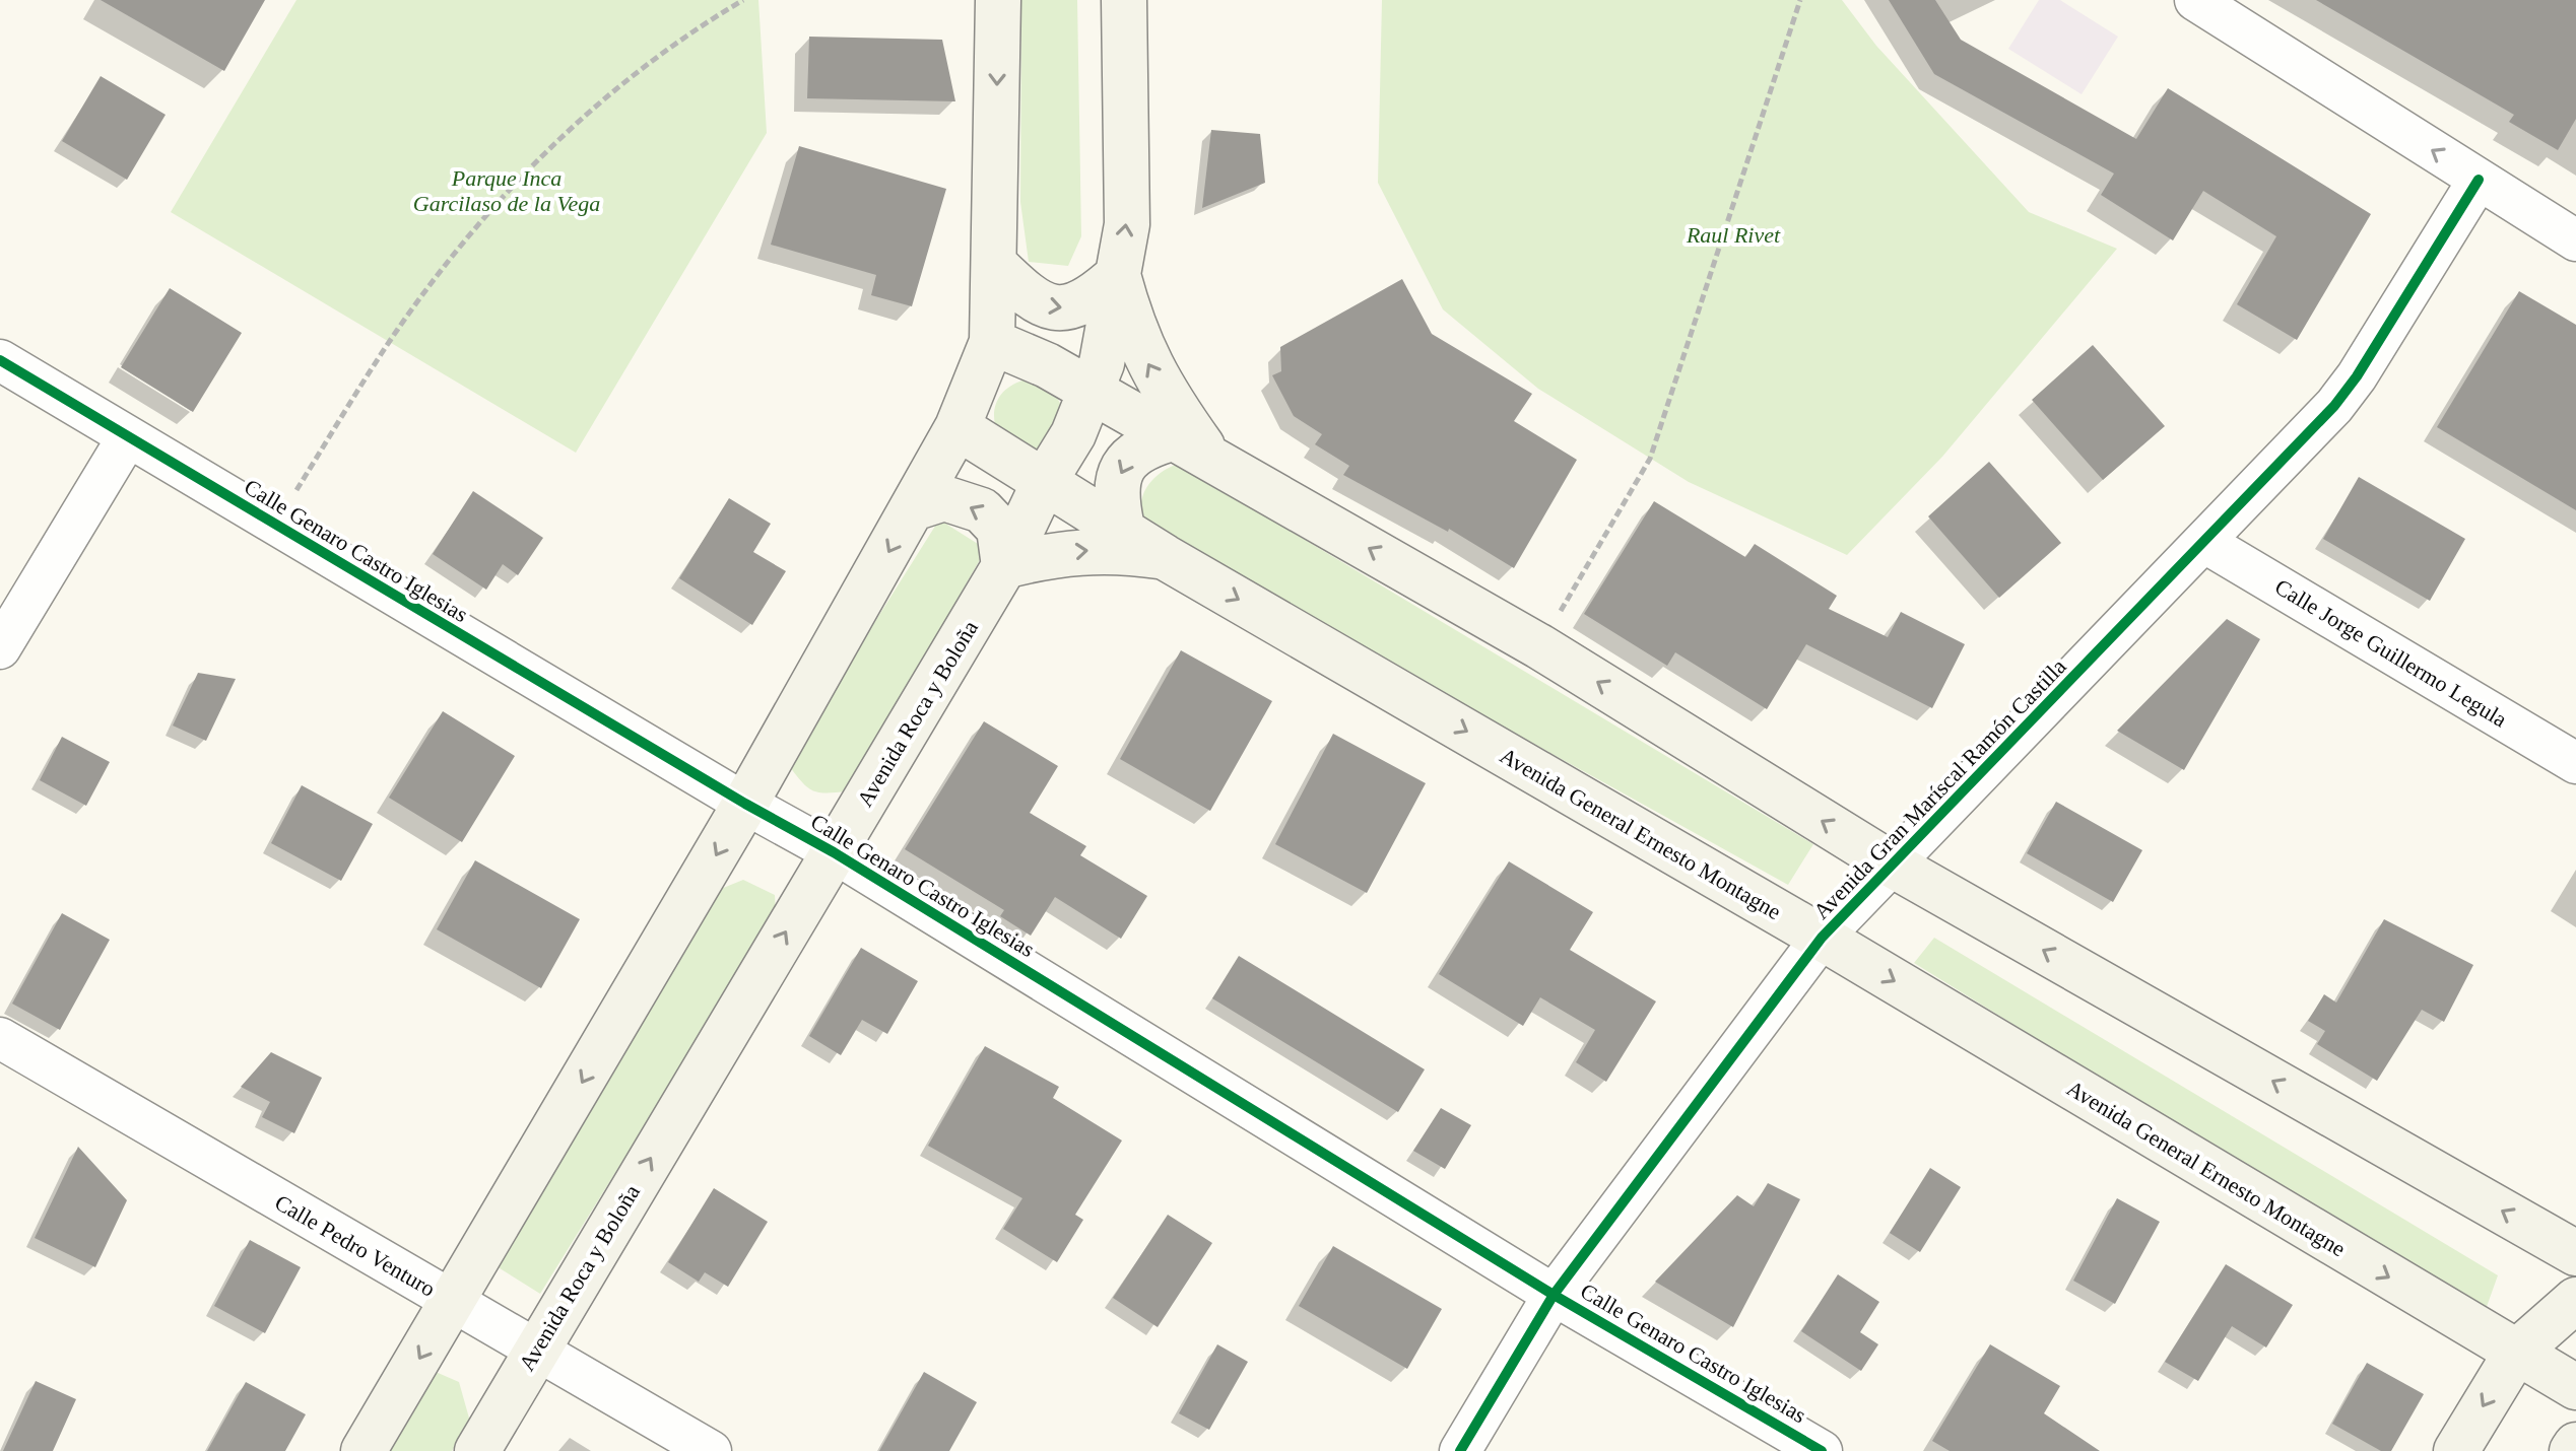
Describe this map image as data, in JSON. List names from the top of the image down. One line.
{"streets":{"main road":["Avenida Roca y Boloña","Avenida General Ernesto Montagne"],"street":["Calle Genaro Castro Iglesias","Calle Jorge Guillermo Legula","Avenida Gran Maríscal Ramón Castilla","Calle Pedro Venturo"]},"crossings":[["Calle Genaro Castro Iglesias","Avenida Roca y Boloña"],["Calle Genaro Castro Iglesias","Avenida Gran Maríscal Ramón Castilla"],["Calle Jorge Guillermo Legula","Avenida Gran Maríscal Ramón Castilla"],["Avenida Roca y Boloña","Avenida General Ernesto Montagne"],["Avenida Roca y Boloña","Calle Pedro Venturo"],["Avenida Gran Maríscal Ramón Castilla","Avenida General Ernesto Montagne"]],"parks":["Parque Inca Garcilaso de la Vega","Raul Rivet"]}
